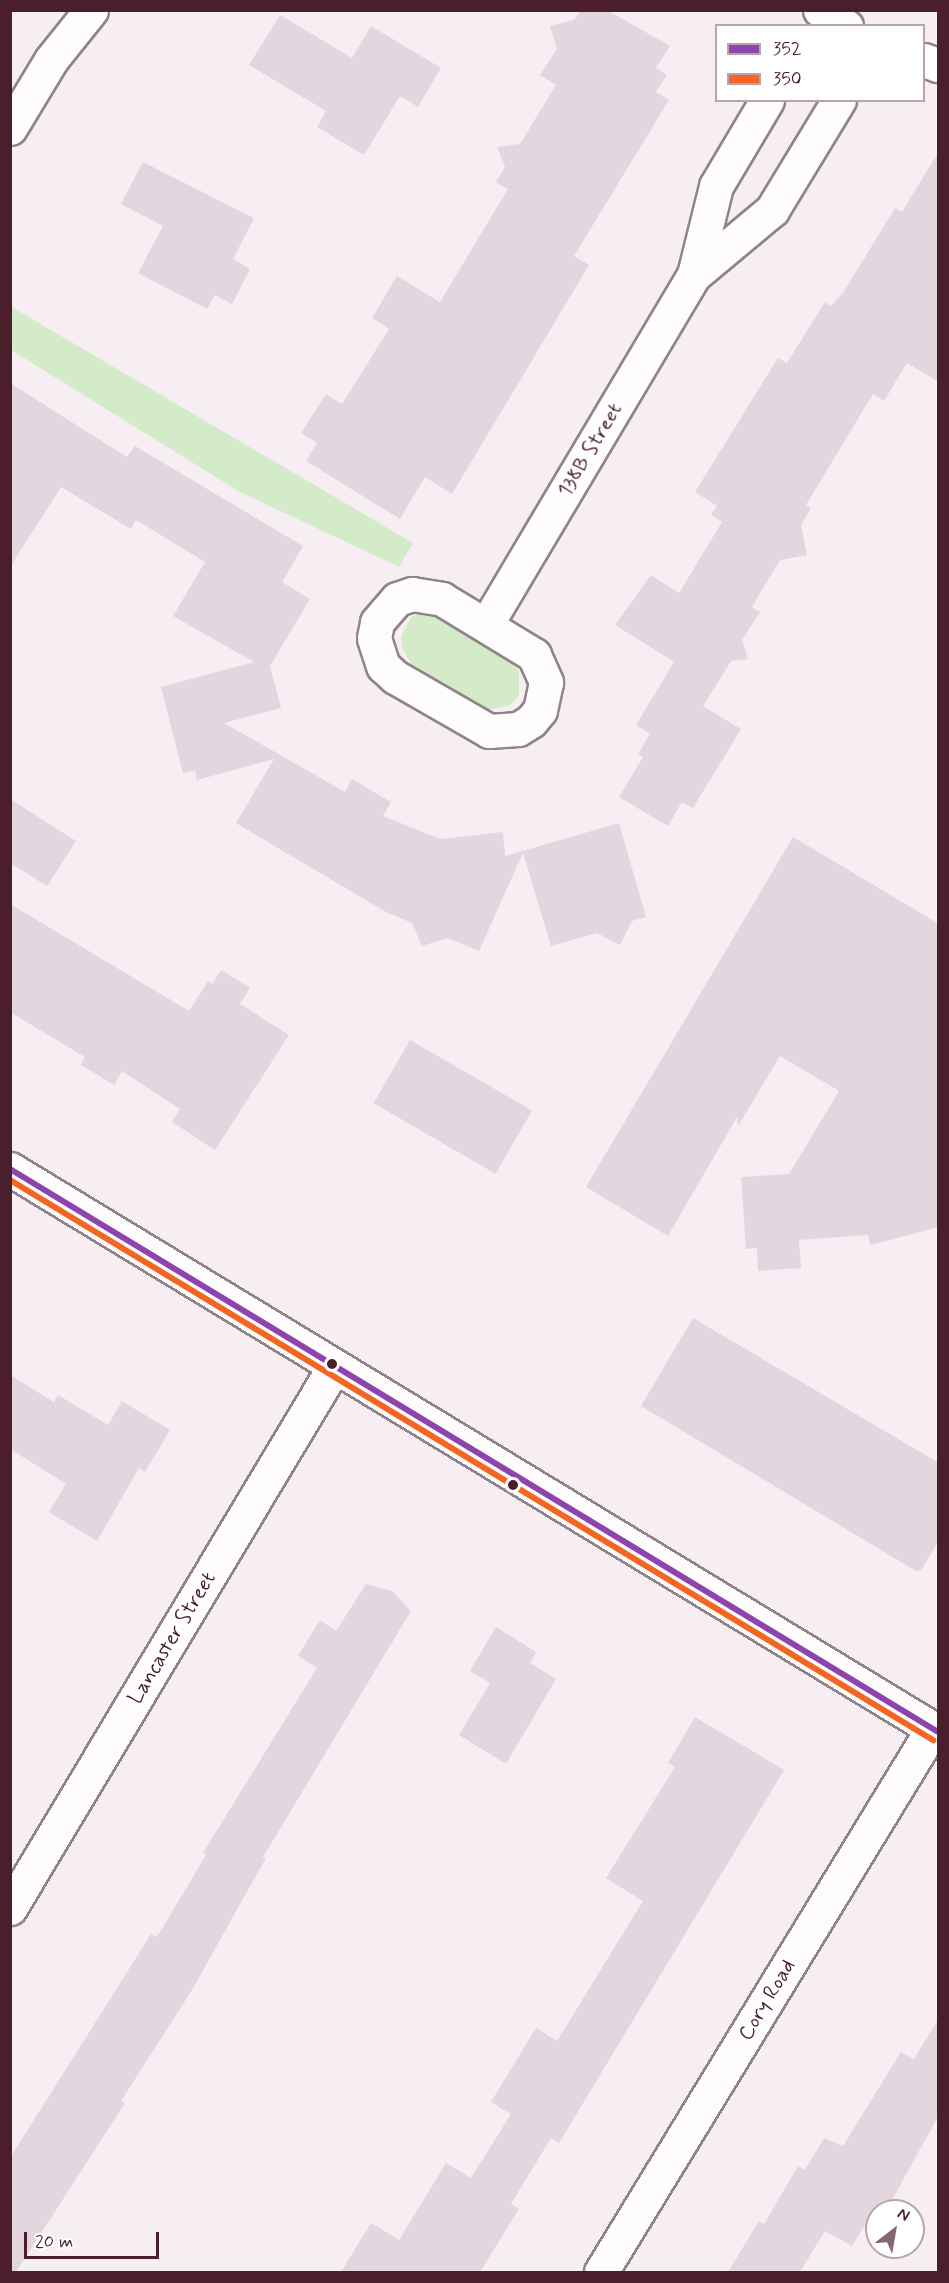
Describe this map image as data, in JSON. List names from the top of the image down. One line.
{"streets":{"street":["138B Street","Lancaster Street","Cory Road"]},"lines":["transit line 352","transit line 350"],"legend":["352","350"],"scale_bar":"20 m","north":"top right"}
